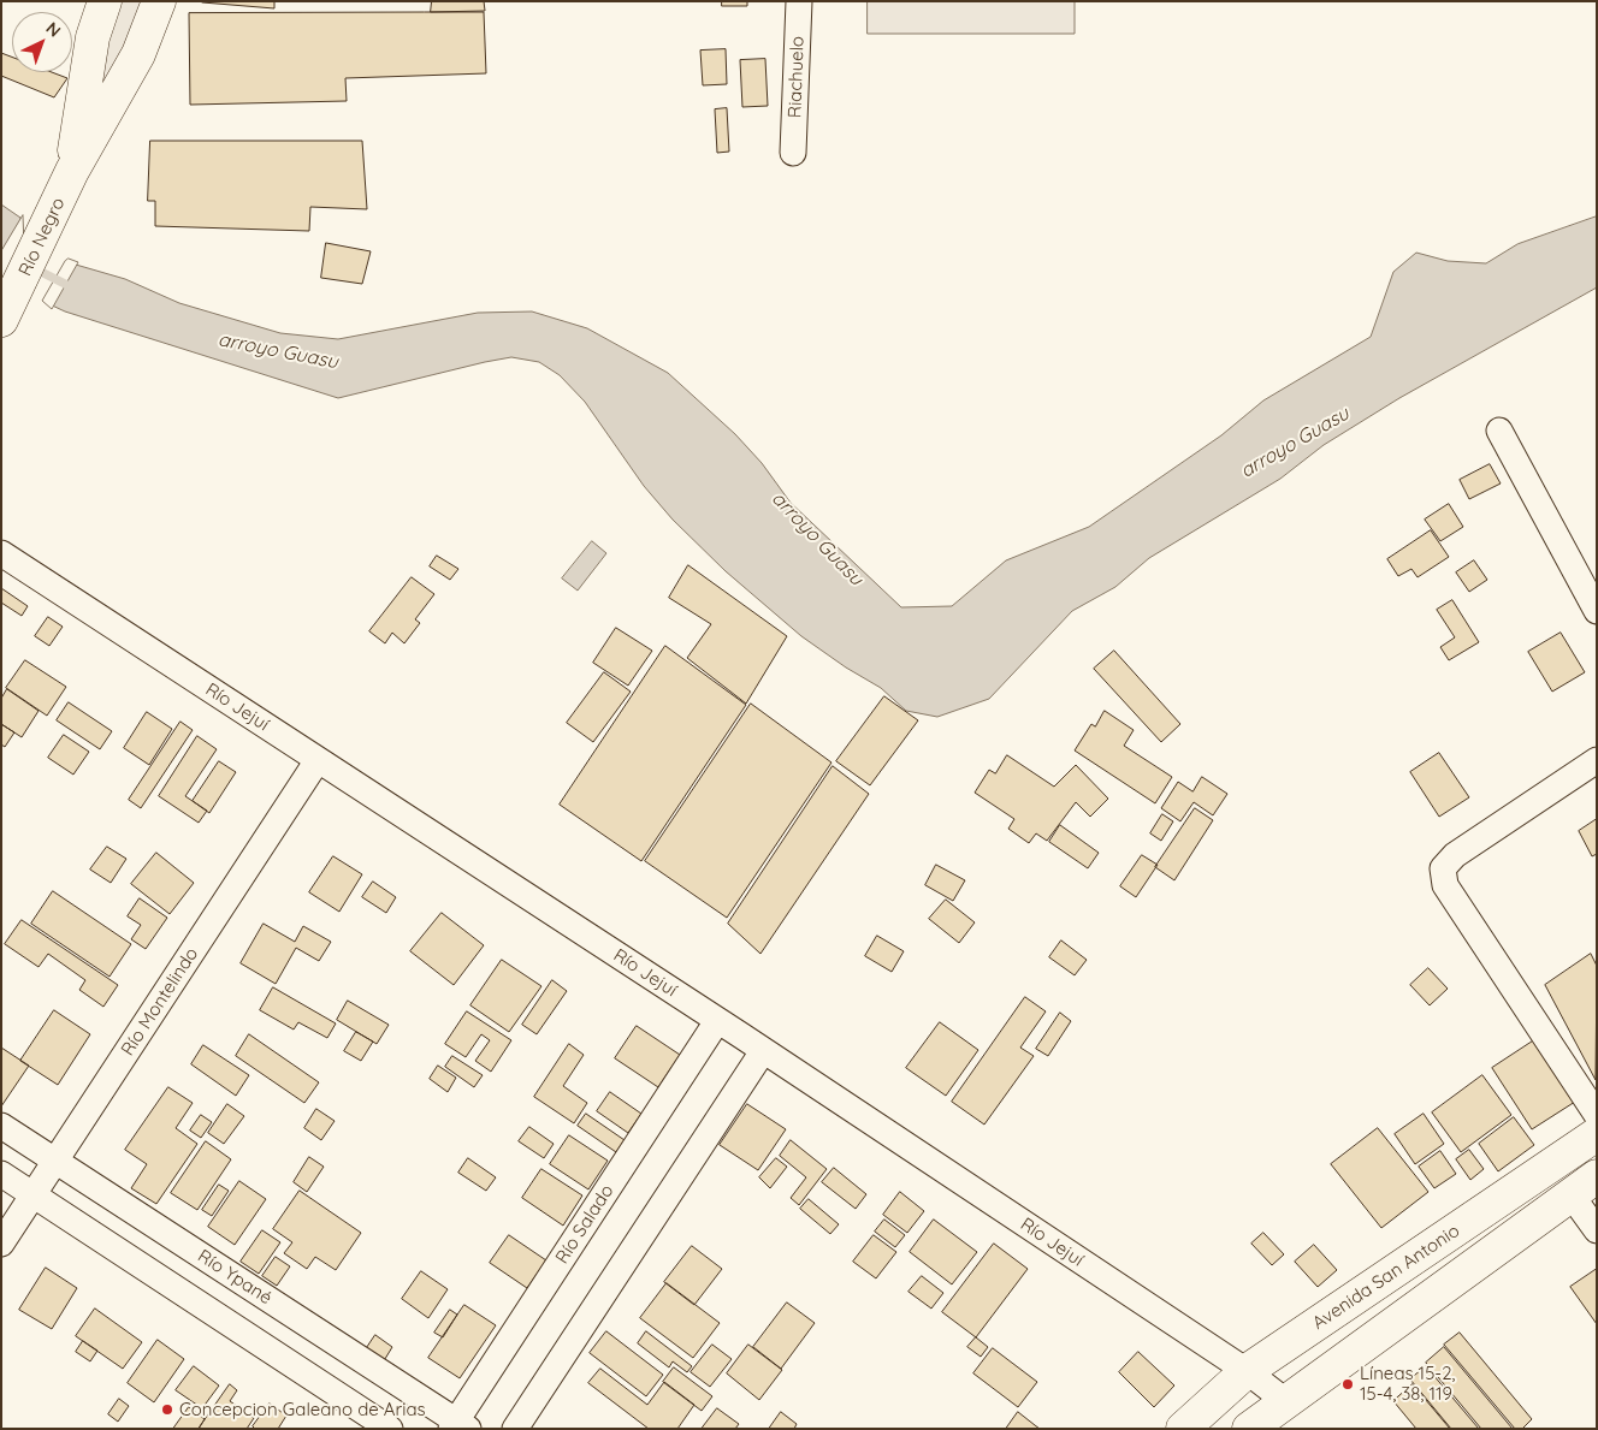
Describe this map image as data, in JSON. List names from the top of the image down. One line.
{"streets":{"main road":["Río Negro","Avenida San Antonio"],"street":["Riachuelo","Río Jejuí","Río Montelindo","Río Salado","Río Ypané"]},"crossings":[["Río Jejuí","Río Montelindo"],["Río Jejuí","Río Salado"],["Río Jejuí","Avenida San Antonio"],["Río Montelindo","Río Ypané"],["Río Salado","Río Ypané"]],"water":["arroyo Guasu"],"places":["Líneas 15-2, 15-4, 38, 119","Concepcion Galeano de Arias"],"north":"top right"}
